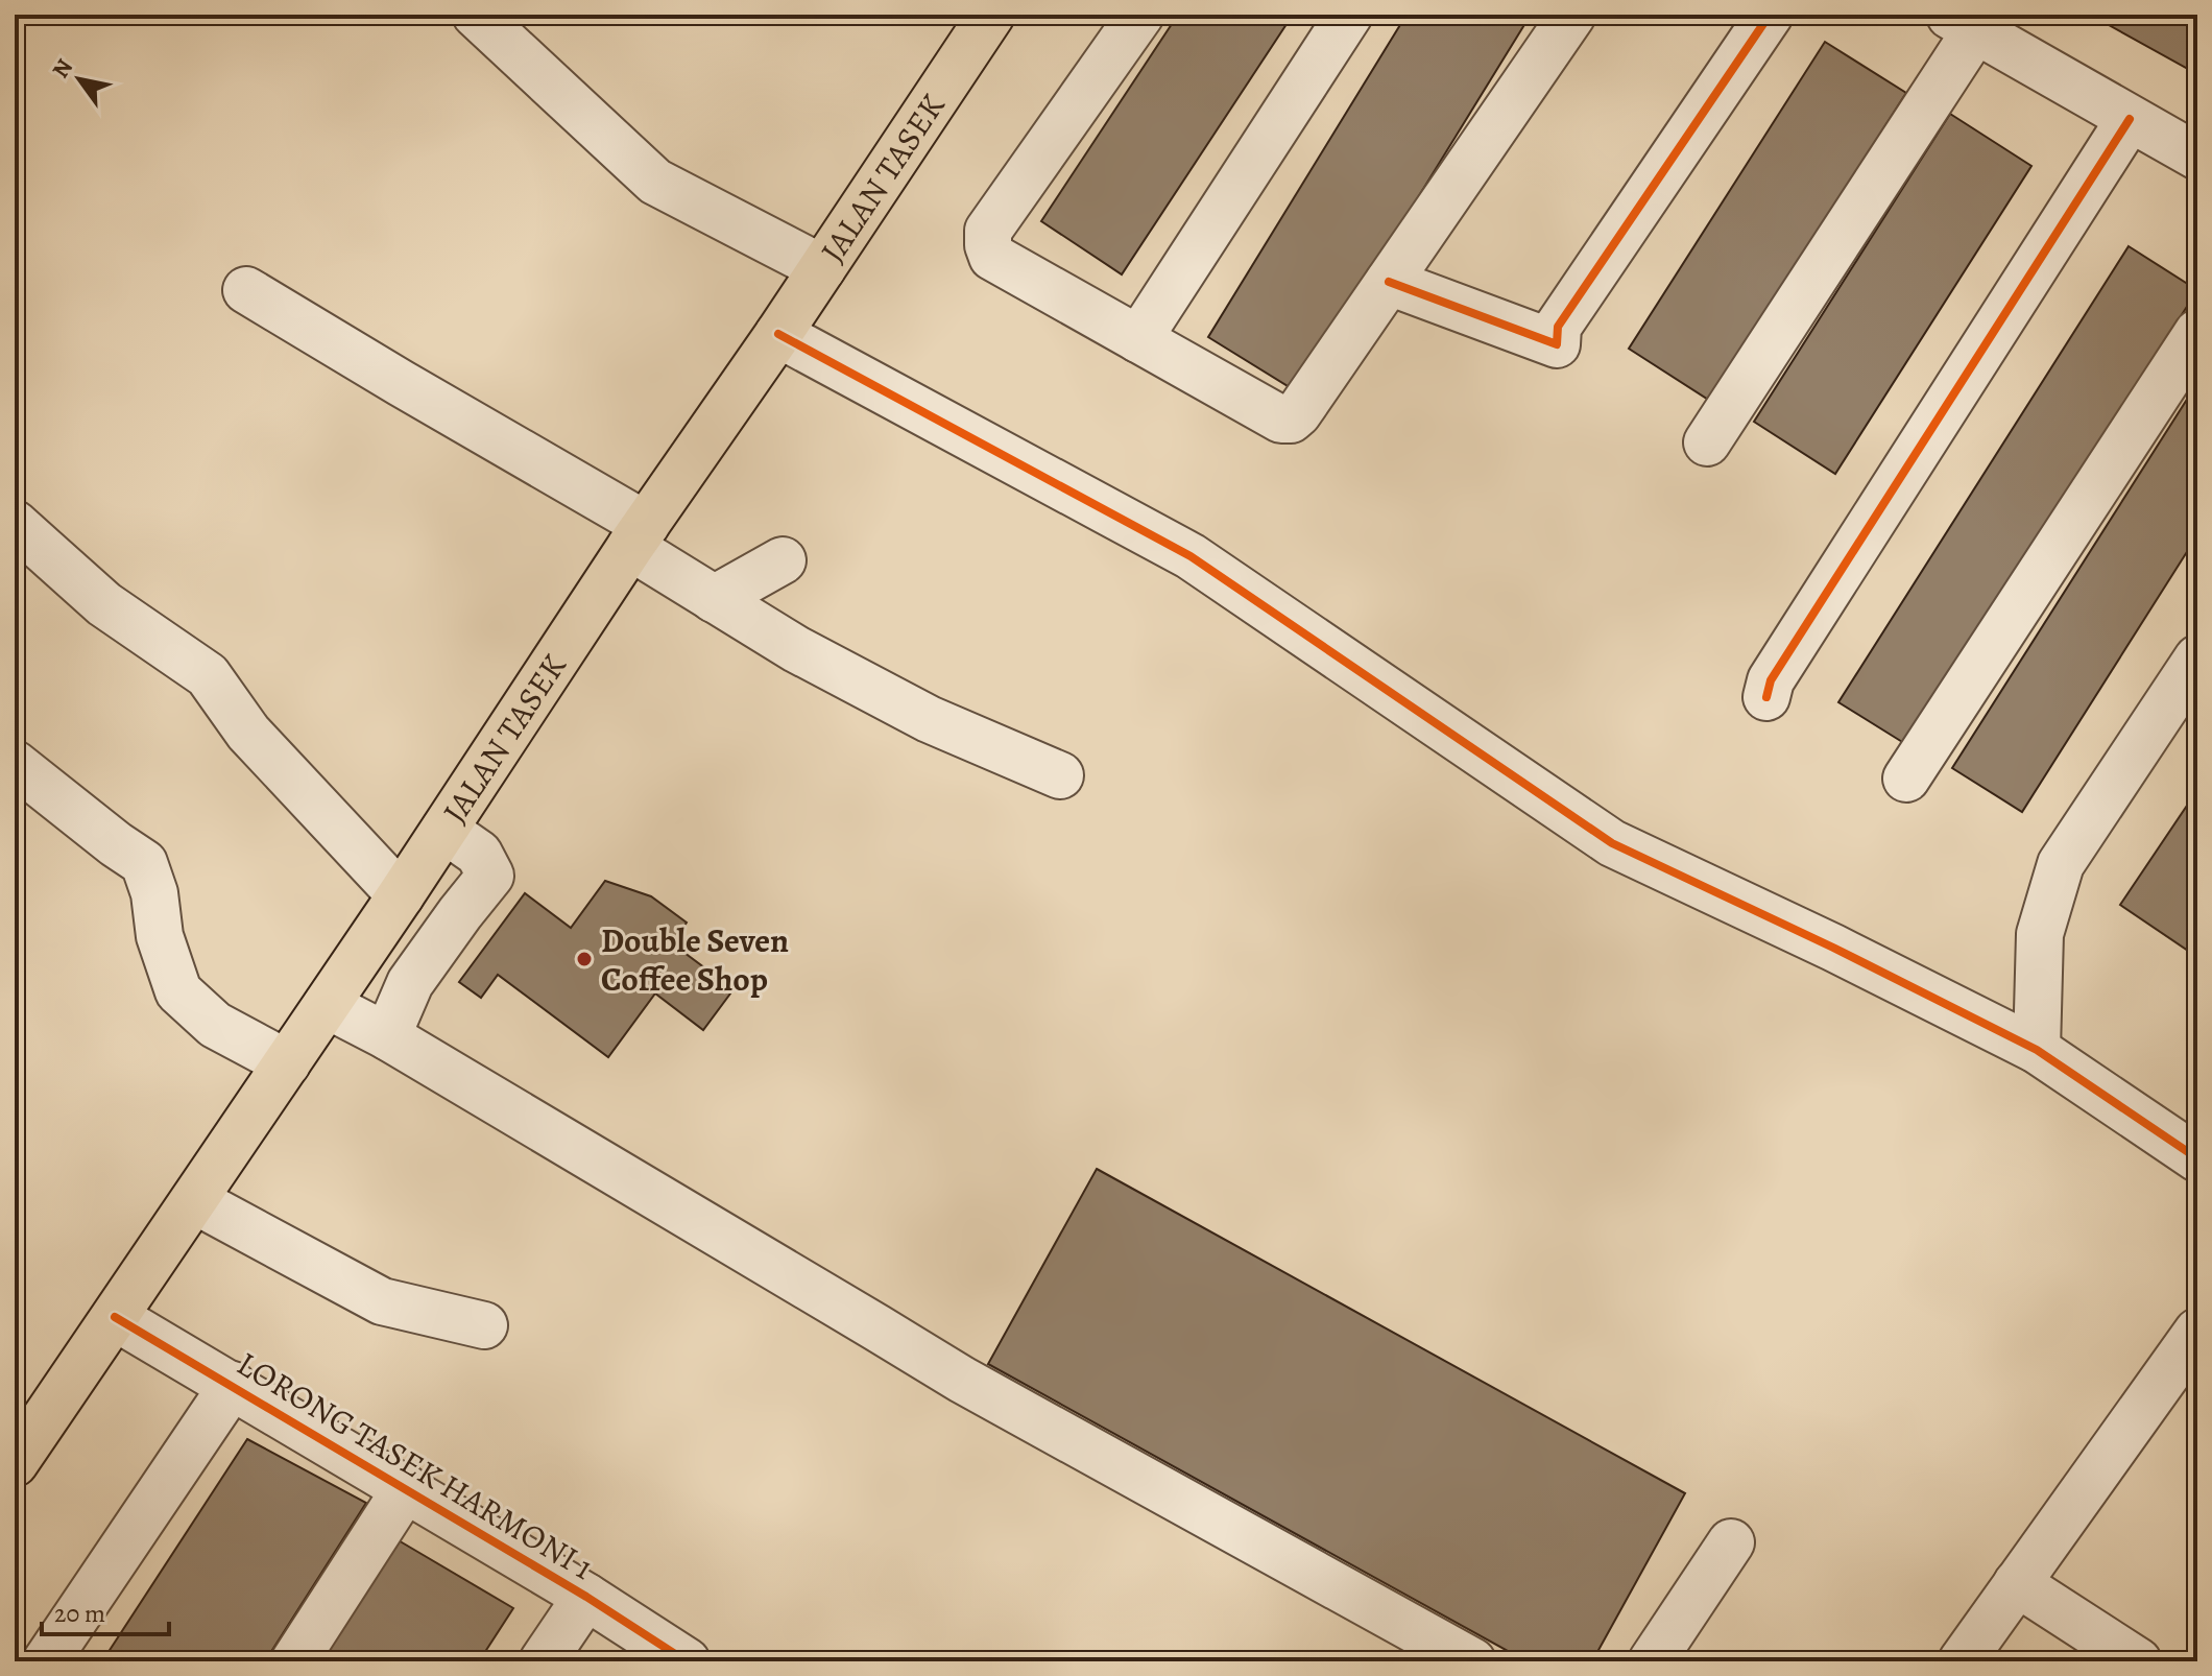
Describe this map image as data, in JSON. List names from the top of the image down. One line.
{"streets":{"main road":["JALAN TASEK"],"street":["LORONG TASEK HARMONI 1"]},"crossings":[["JALAN TASEK","LORONG TASEK HARMONI 1"]],"places":["Double Seven Coffee Shop"],"scale_bar":"20 m","north":"top left"}
